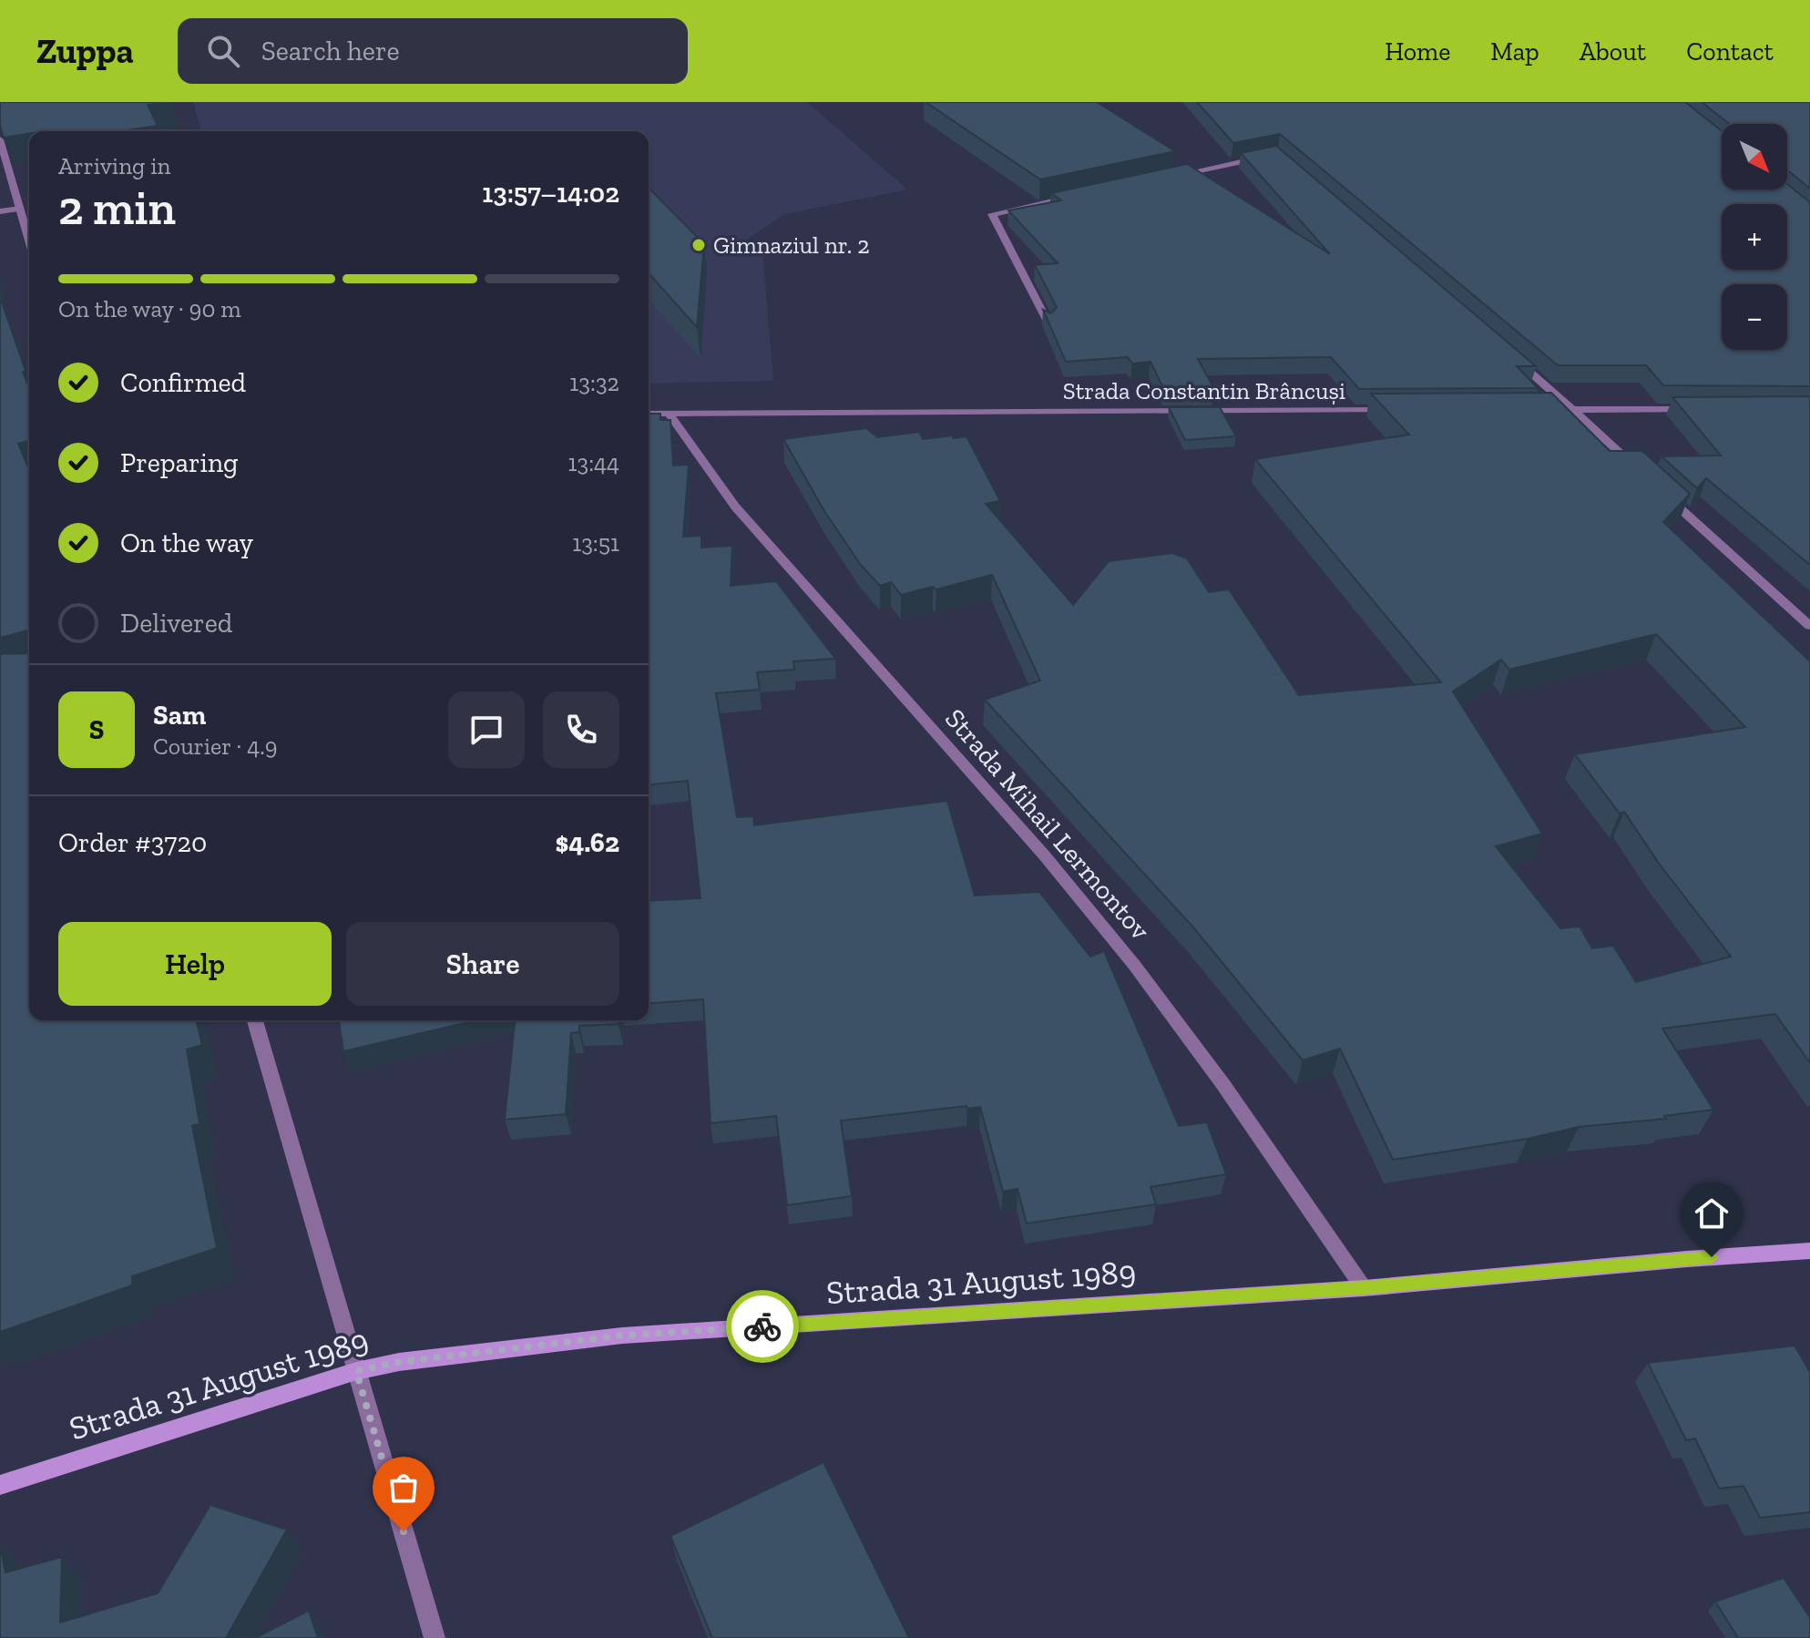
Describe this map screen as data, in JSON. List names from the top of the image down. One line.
{"streets":{"main road":["Strada 31 August 1989"],"street":["Strada Constantin Brâncuși","Strada Mihail Lermontov"]},"crossings":[["Strada Constantin Brâncuși","Strada Mihail Lermontov"],["Strada Mihail Lermontov","Strada 31 August 1989"]],"places":["Gimnaziul nr. 2"],"north":"bottom right","page":{"header":"Zuppa","search":"Search here","nav":["Home","Map","About","Contact"],"map_buttons":["+","−"],"heading":["2 min","Arriving in","13:57–14:02"],"panel":["Sam","Courier · 4.9","Order #3720","$4.62"],"bar":"On the way · 90 m","list":[["Confirmed","13:32"],["Preparing","13:44"],["On the way","13:51"],"Delivered"],"round":"S","buttons":["Help","Share"]}}
